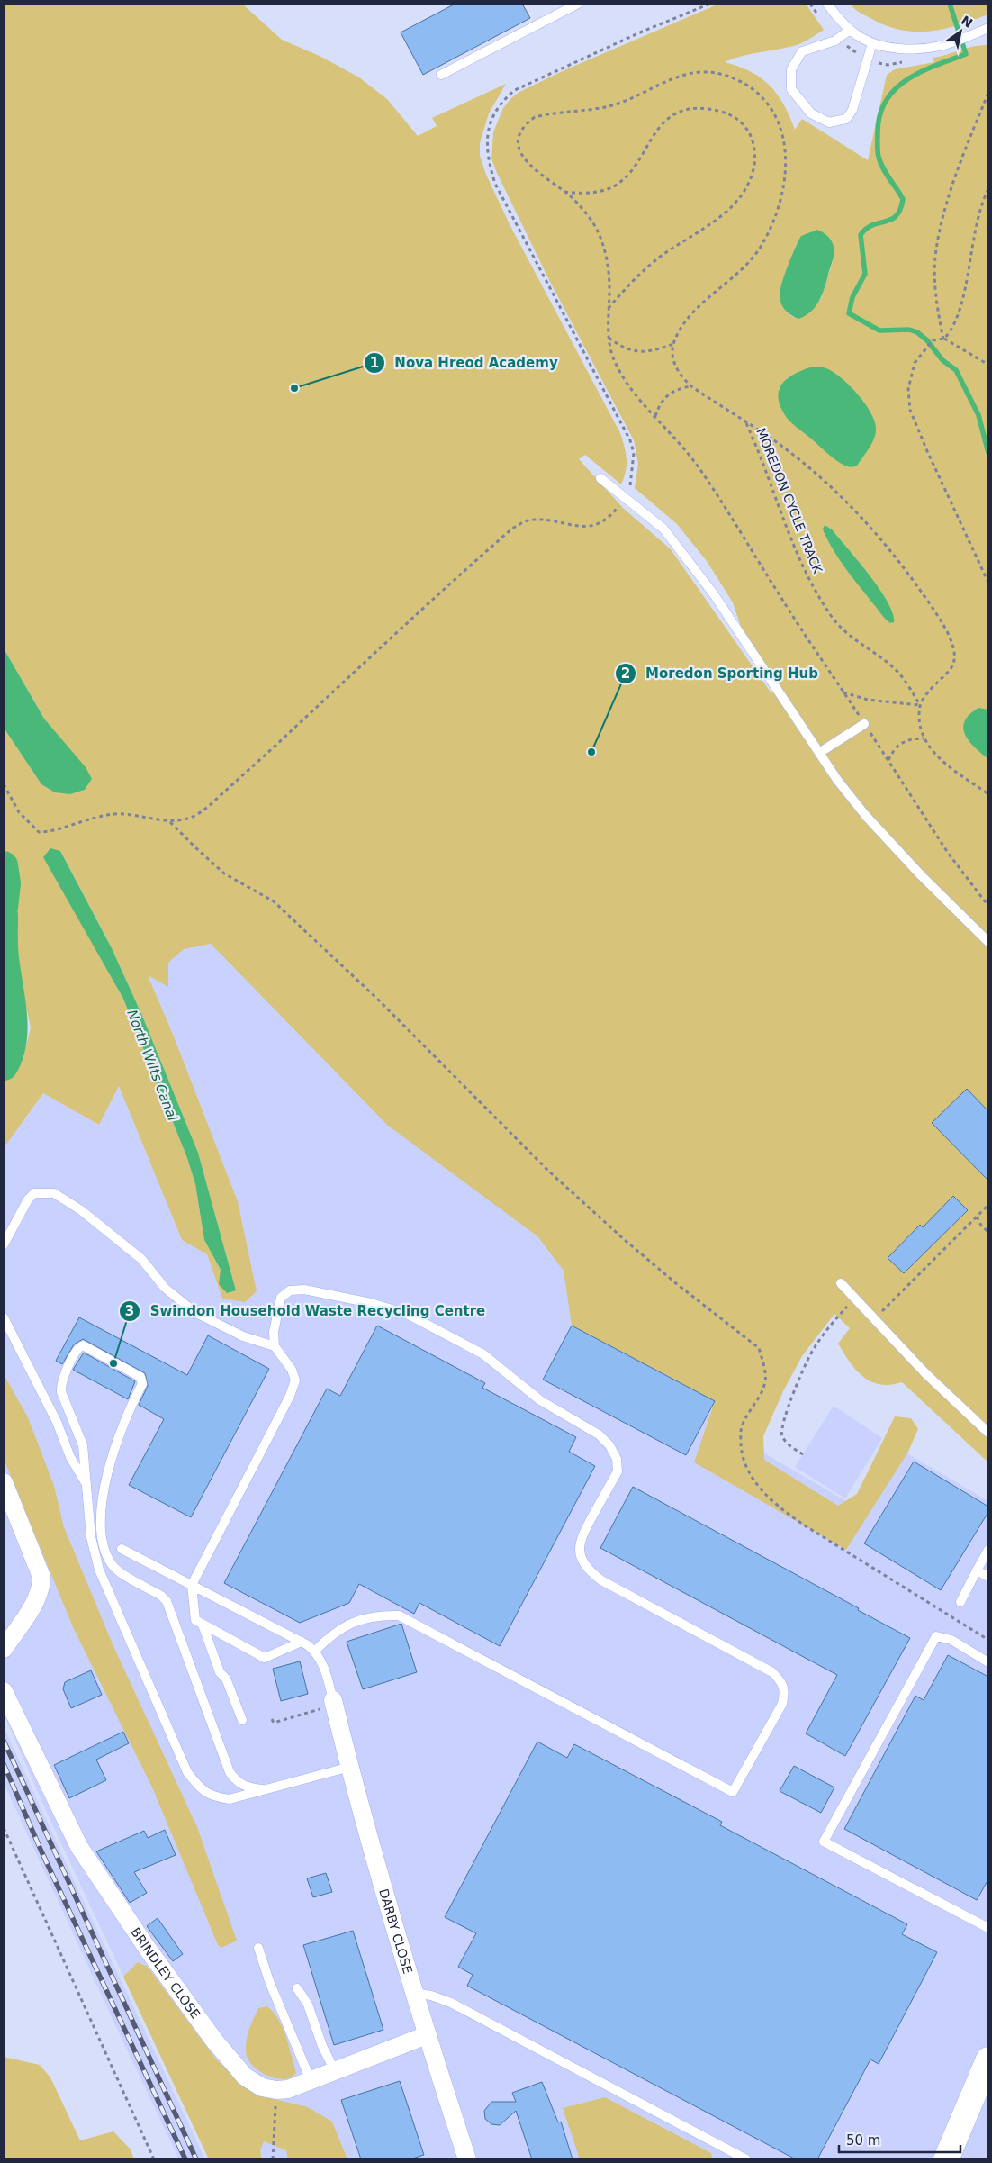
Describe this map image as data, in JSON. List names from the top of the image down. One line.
{"streets":{"street":["DARBY CLOSE","BRINDLEY CLOSE"],"path":["MOREDON CYCLE TRACK"]},"crossings":[["DARBY CLOSE","BRINDLEY CLOSE"]],"water":["North Wilts Canal"],"places":["Nova Hreod Academy","Moredon Sporting Hub","Swindon Household Waste Recycling Centre"],"scale_bar":"50 m","north":"top right"}
